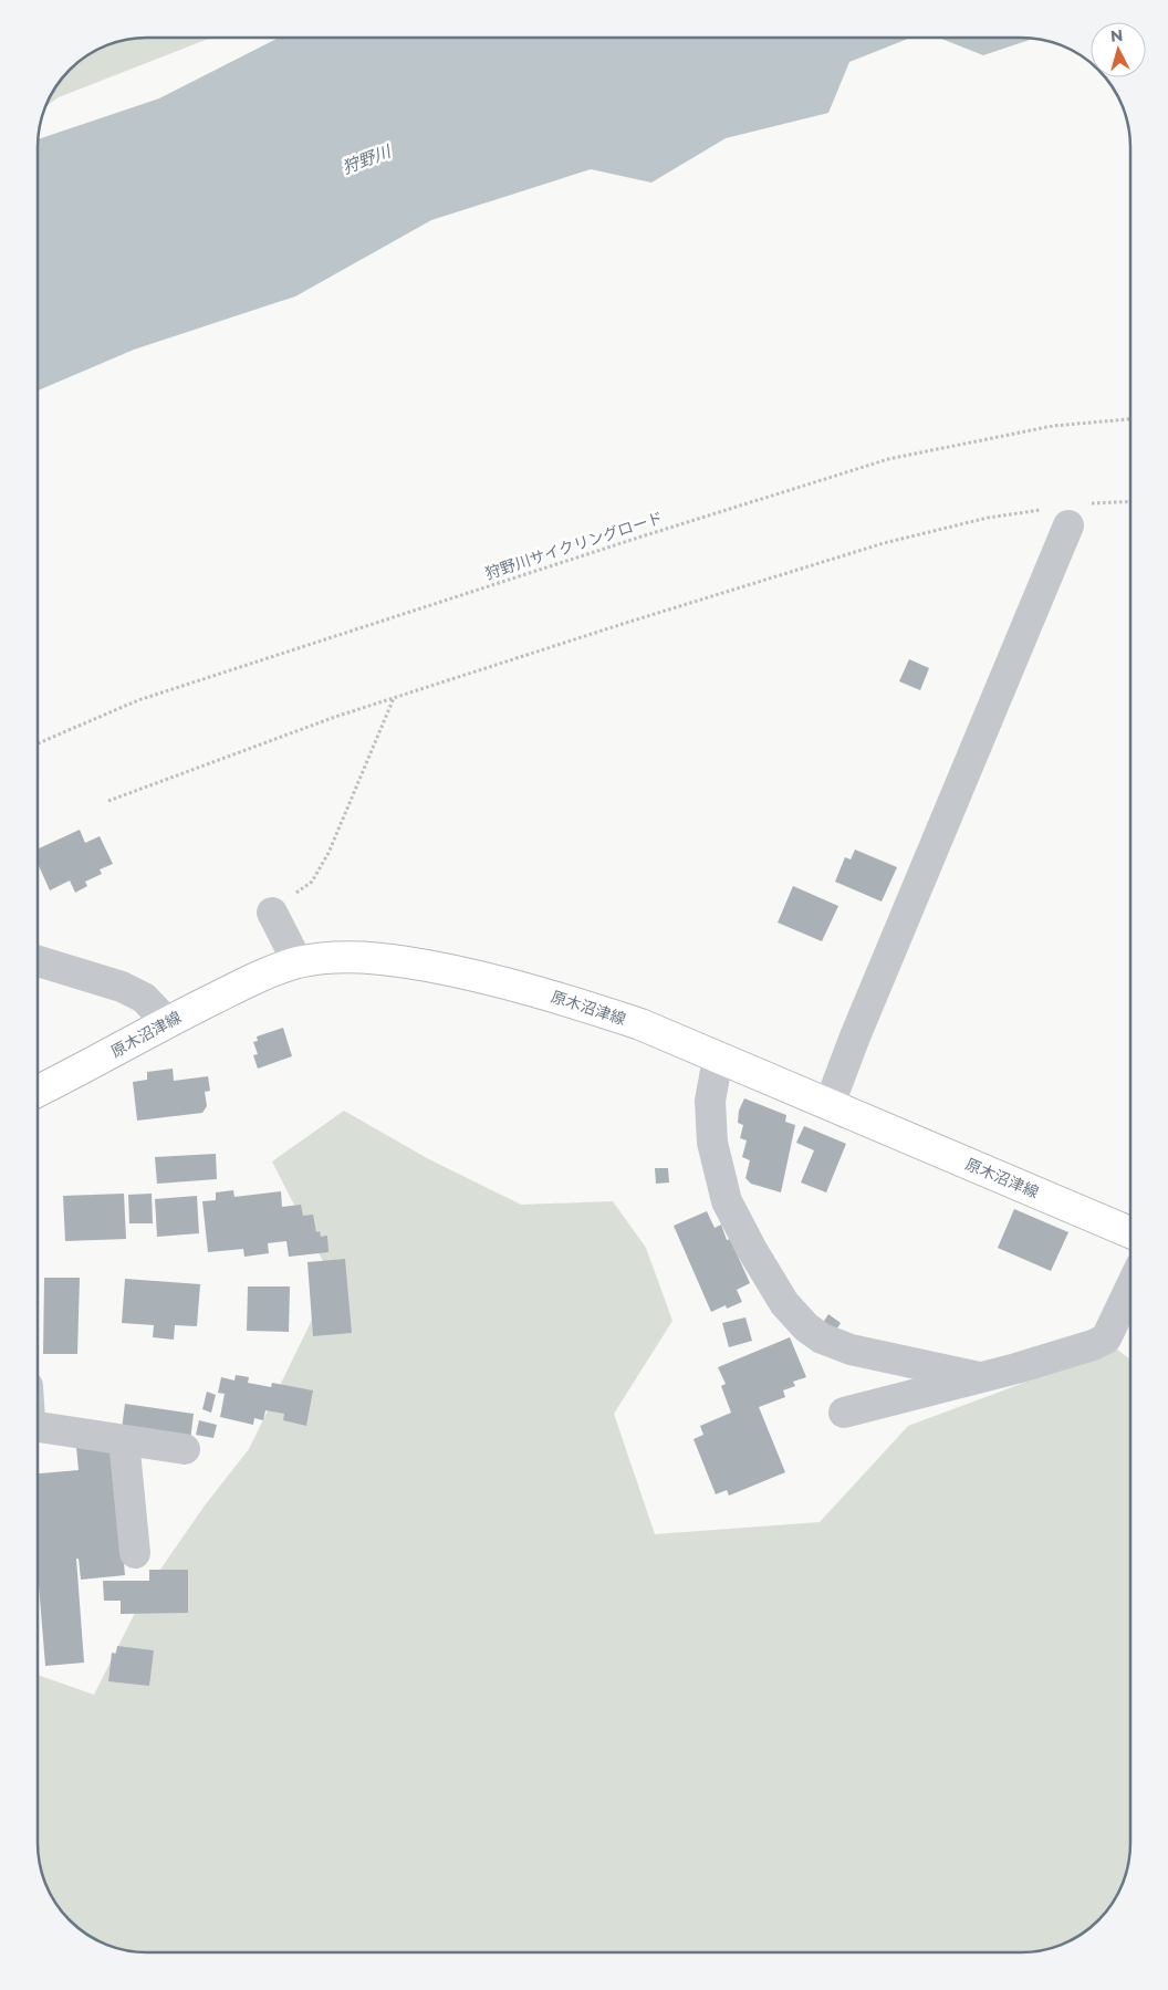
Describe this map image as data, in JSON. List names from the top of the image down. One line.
{"streets":{"main road":["原木沼津線"],"path":["狩野川サイクリングロード"]},"water":["狩野川"],"north":"top"}
